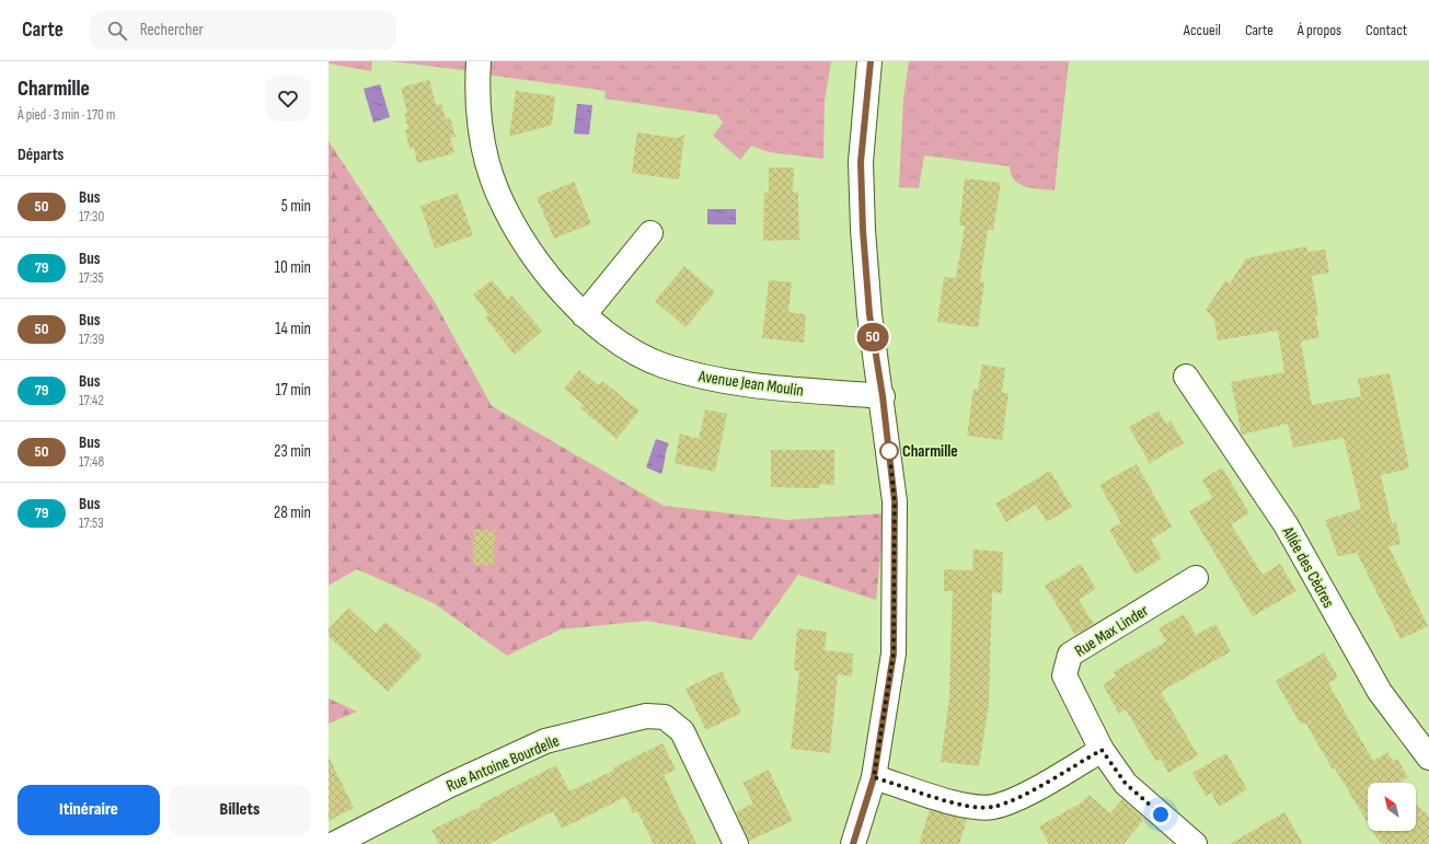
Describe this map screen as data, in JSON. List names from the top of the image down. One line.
{"streets":{"street":["Avenue Jean Moulin","Allée des Cèdres","Rue Max Linder","Rue Antoine Bourdelle"]},"places":["Charmille"],"lines":["bus line 50"],"north":"top left","page":{"header":"Carte","search":"Rechercher","nav":["Accueil","Carte","À propos","Contact"],"heading":[["Charmille","À pied · 3 min · 170 m"],"Départs"],"on_map":"50","list":[{"mark":"50","name":"Bus","note":"17:30","value":"5 min"},{"mark":"79","name":"Bus","note":"17:35","value":"10 min"},{"mark":"50","name":"Bus","note":"17:39","value":"14 min"},{"mark":"79","name":"Bus","note":"17:42","value":"17 min"},{"mark":"50","name":"Bus","note":"17:48","value":"23 min"},{"mark":"79","name":"Bus","note":"17:53","value":"28 min"}],"buttons":["Itinéraire","Billets"]}}
